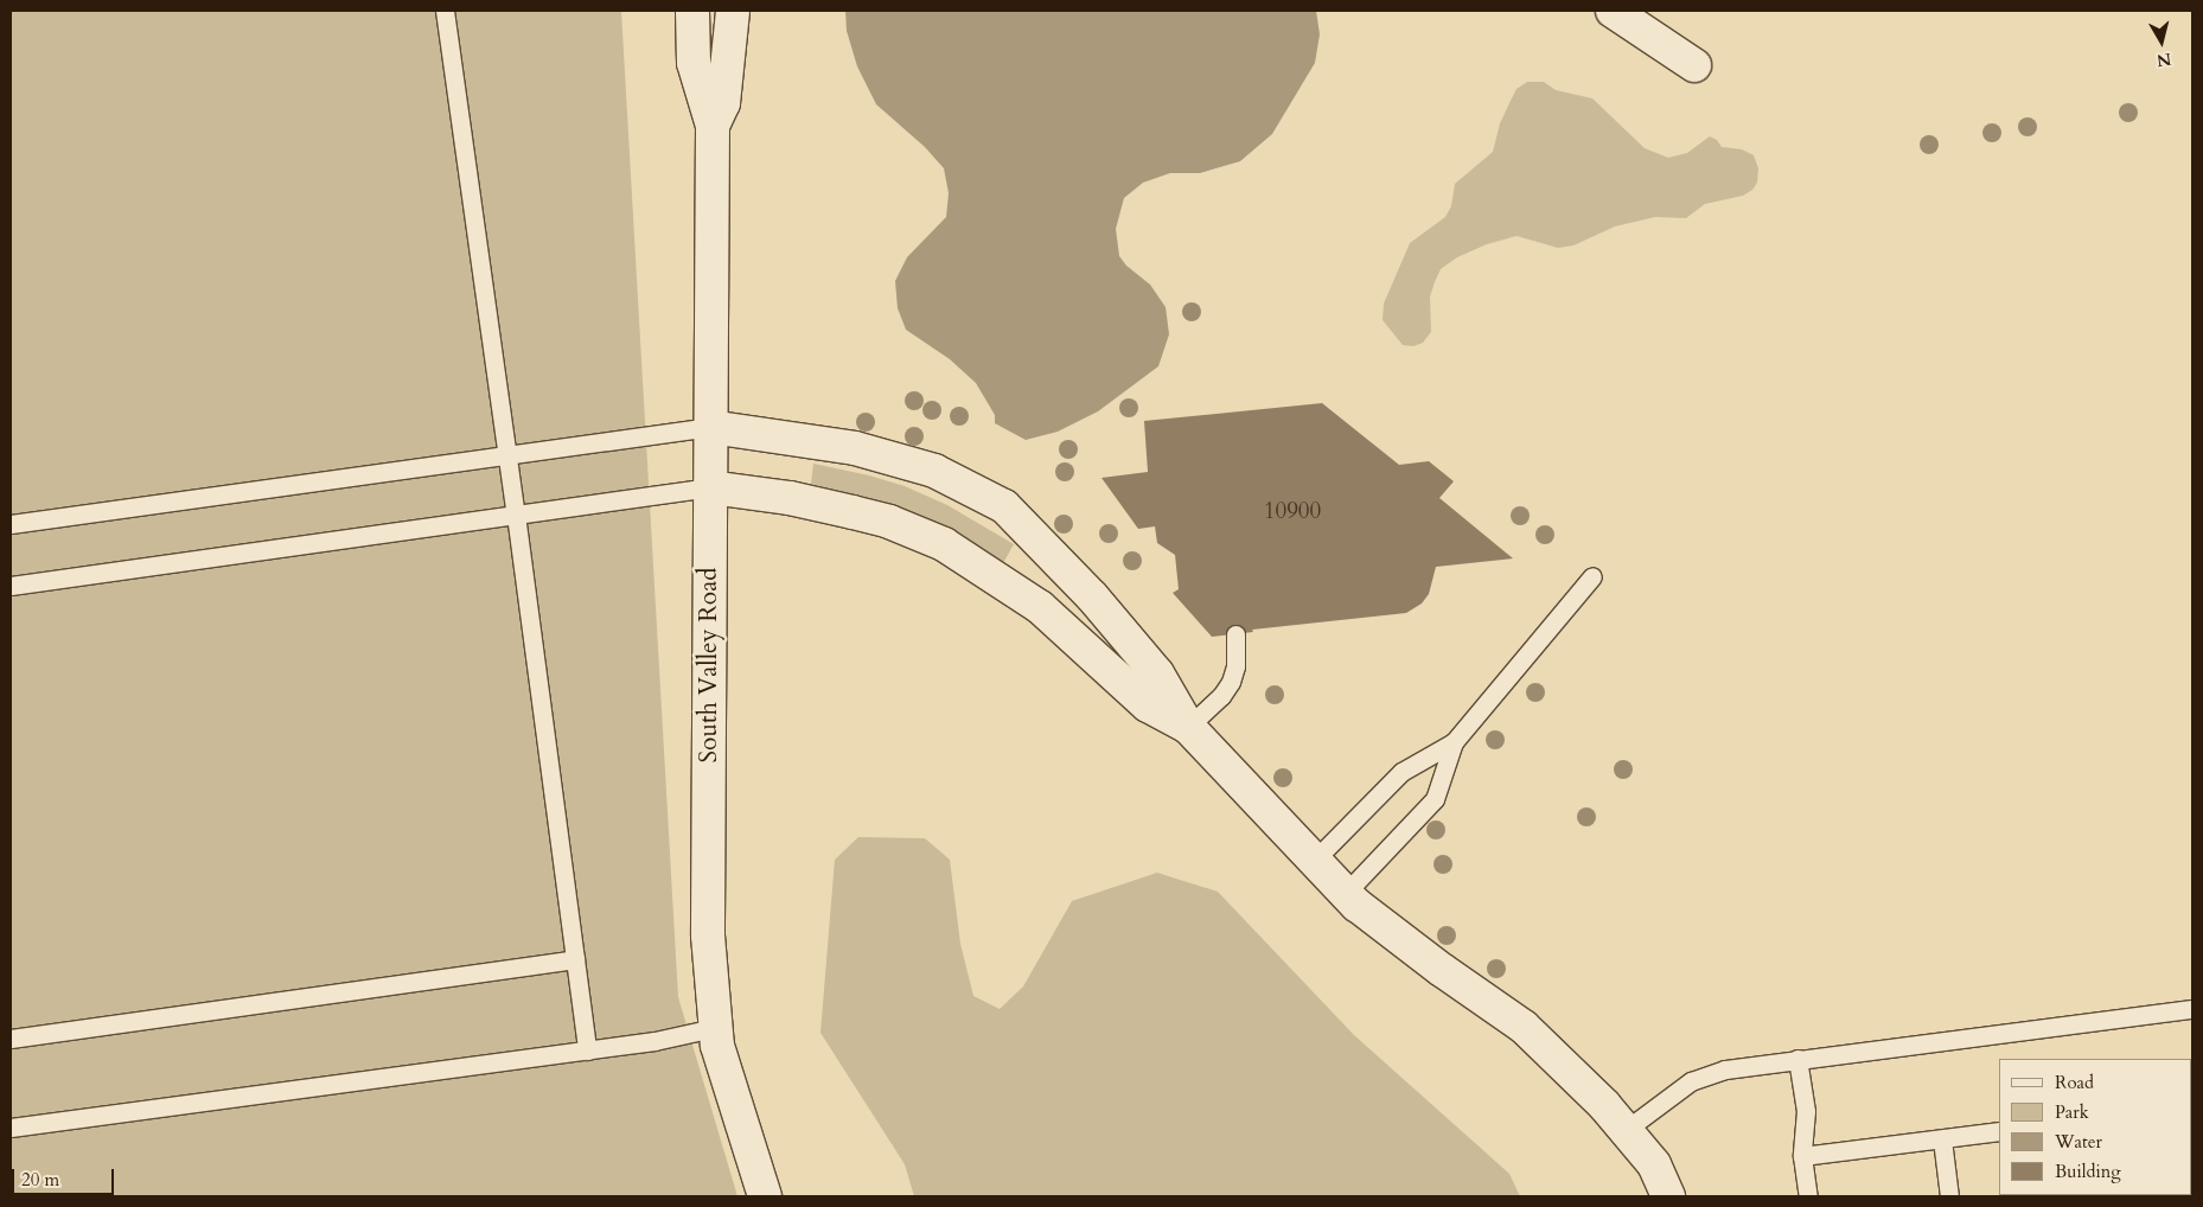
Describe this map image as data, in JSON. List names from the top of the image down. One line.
{"streets":{"street":["South Valley Road"]},"house_numbers":["10900"],"legend":["Road","Park","Water","Building"],"scale_bar":"20 m","north":"bottom"}
